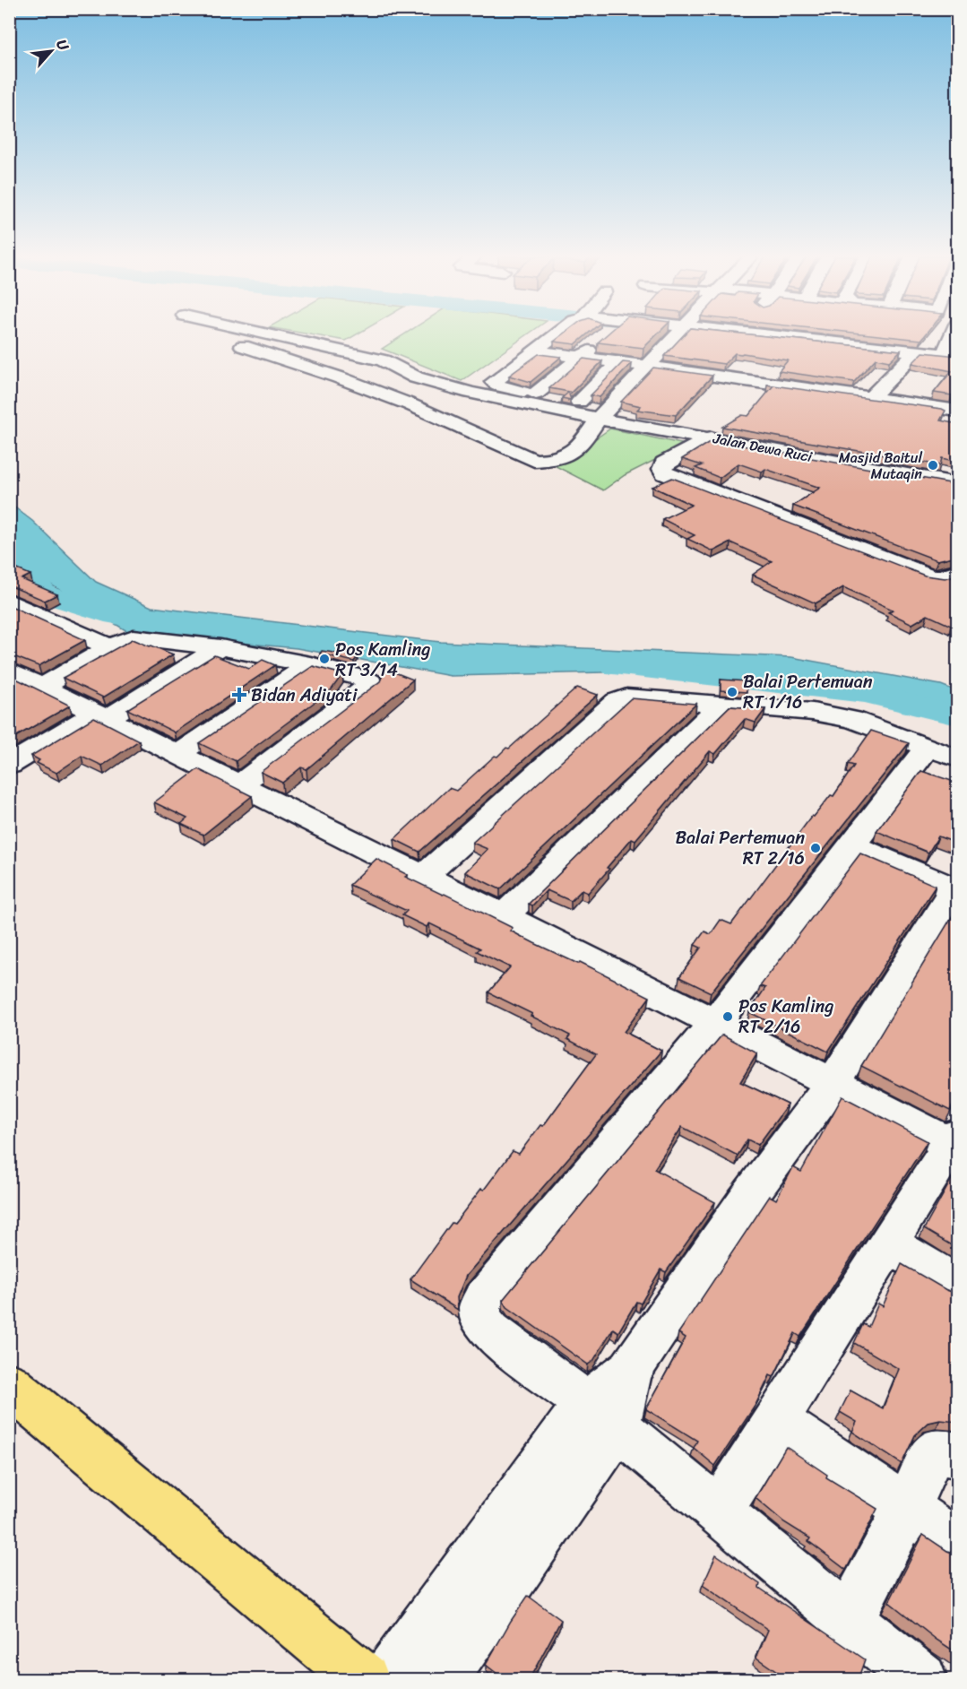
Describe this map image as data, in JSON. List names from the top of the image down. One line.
{"streets":{"street":["Jalan Dewa Ruci"]},"places":{"other":["Masjid Baitul Mutaqin","Pos Kamling RT 3/14","Balai Pertemuan RT 1/16","Balai Pertemuan RT 2/16","Pos Kamling RT 2/16"],"health":["Bidan Adiyati"]},"north":"top right"}
